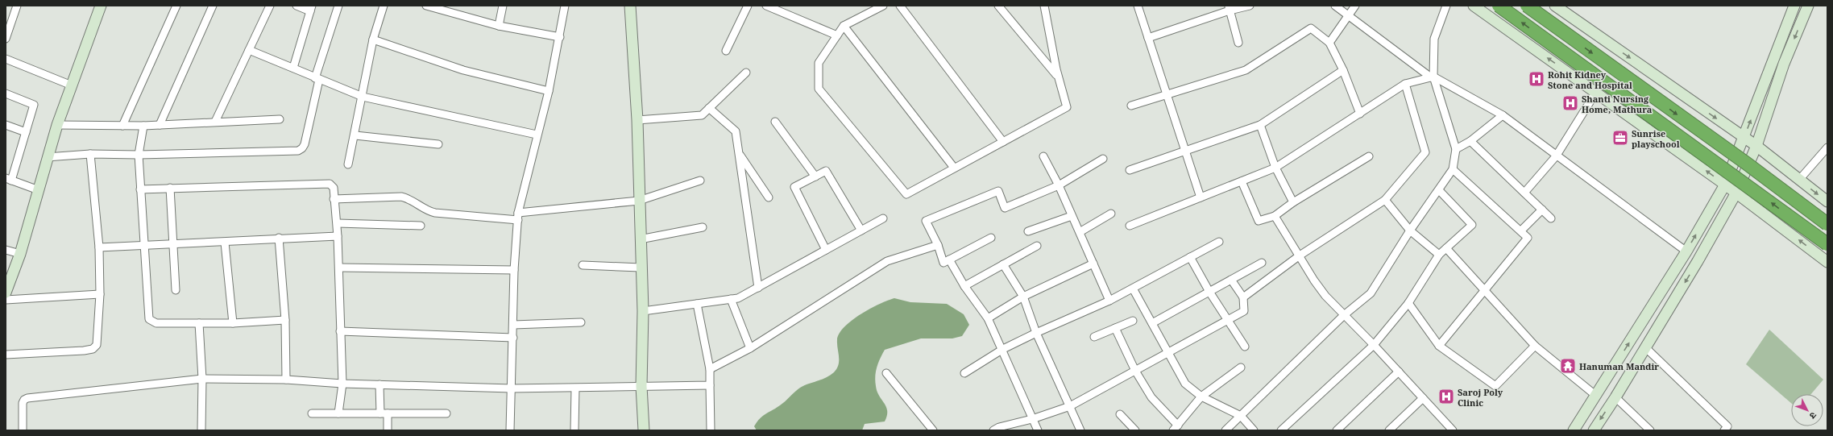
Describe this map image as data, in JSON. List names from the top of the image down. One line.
{"places":{"hospital":["Rohit Kidney Stone and Hospital","Shanti Nursing Home, Mathura","Saroj Poly Clinic"],"office":["Sunrise playschool"],"temple":["Hanuman Mandir"]},"north":"bottom right"}
